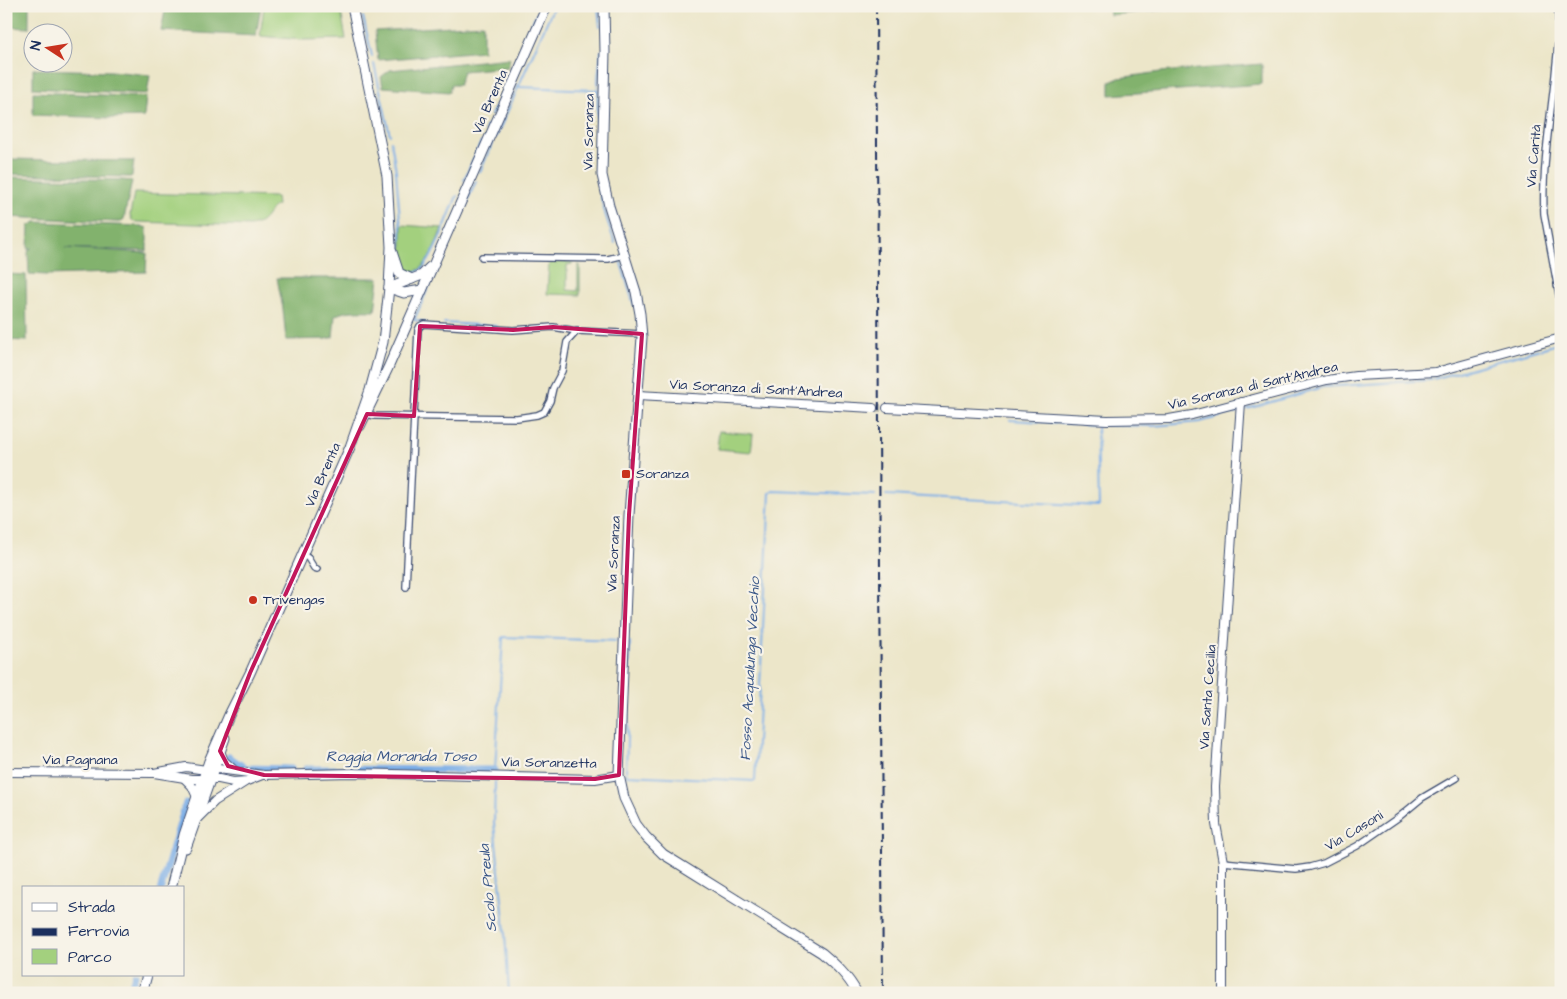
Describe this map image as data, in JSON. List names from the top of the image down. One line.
{"streets":{"main road":["Via Brenta","Via Soranza"],"street":["Via Carità","Via Soranza di Sant'Andrea","Via Santa Cecilia","Via Pagnana","Via Soranzetta","Via Casoni"]},"crossings":[["Via Brenta","Via Pagnana"],["Via Brenta","Via Soranzetta"],["Via Soranza","Via Soranza di Sant'Andrea"],["Via Soranza","Via Soranzetta"],["Via Soranza di Sant'Andrea","Via Santa Cecilia"],["Via Santa Cecilia","Via Casoni"],["Via Pagnana","Via Soranzetta"]],"water":["Fosso Acqualunga Vecchio","Roggia Moranda Toso","Scolo Preula"],"places":{"transit":["Soranza"],"other":["Trivengas"]},"legend":["Strada","Ferrovia","Parco"],"north":"left"}
